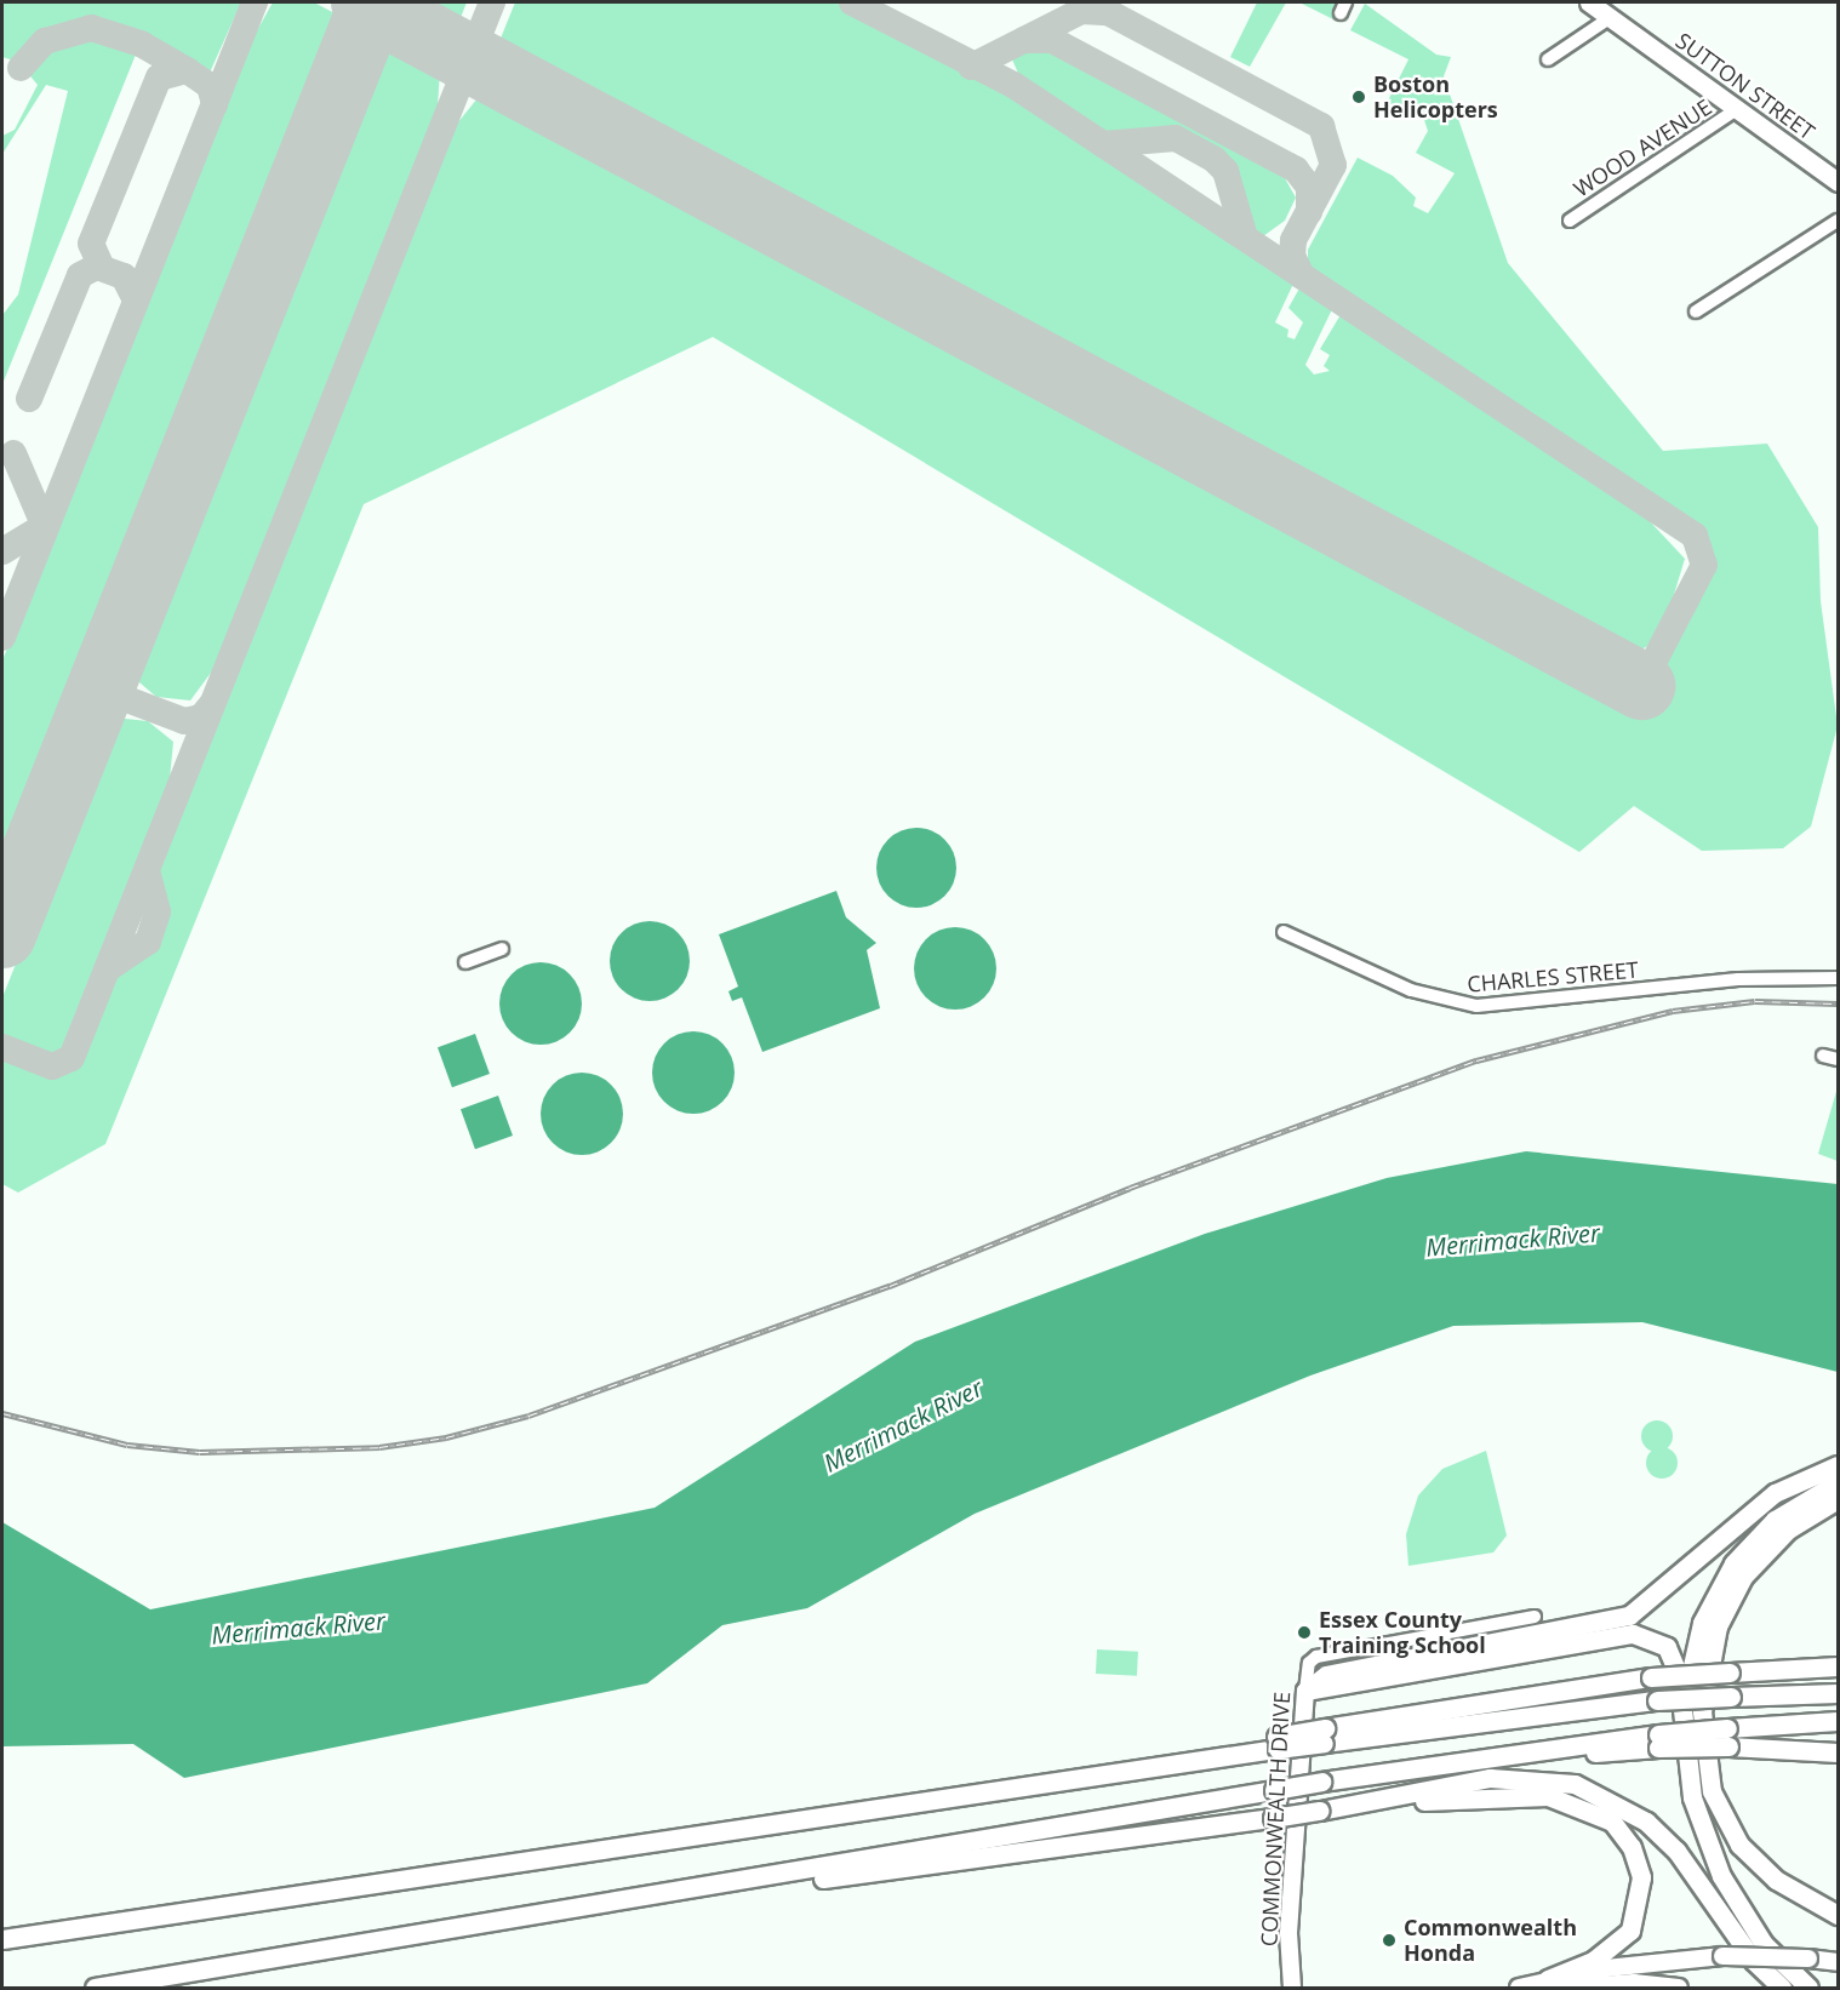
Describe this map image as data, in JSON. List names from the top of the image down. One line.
{"streets":{"highway":["SUTTON STREET"],"main road":["COMMONWEALTH DRIVE"],"street":["WOOD AVENUE","CHARLES STREET"]},"crossings":[["SUTTON STREET","WOOD AVENUE"]],"water":["Merrimack River"],"places":["Boston Helicopters","Essex County Training School","Commonwealth Honda"]}
